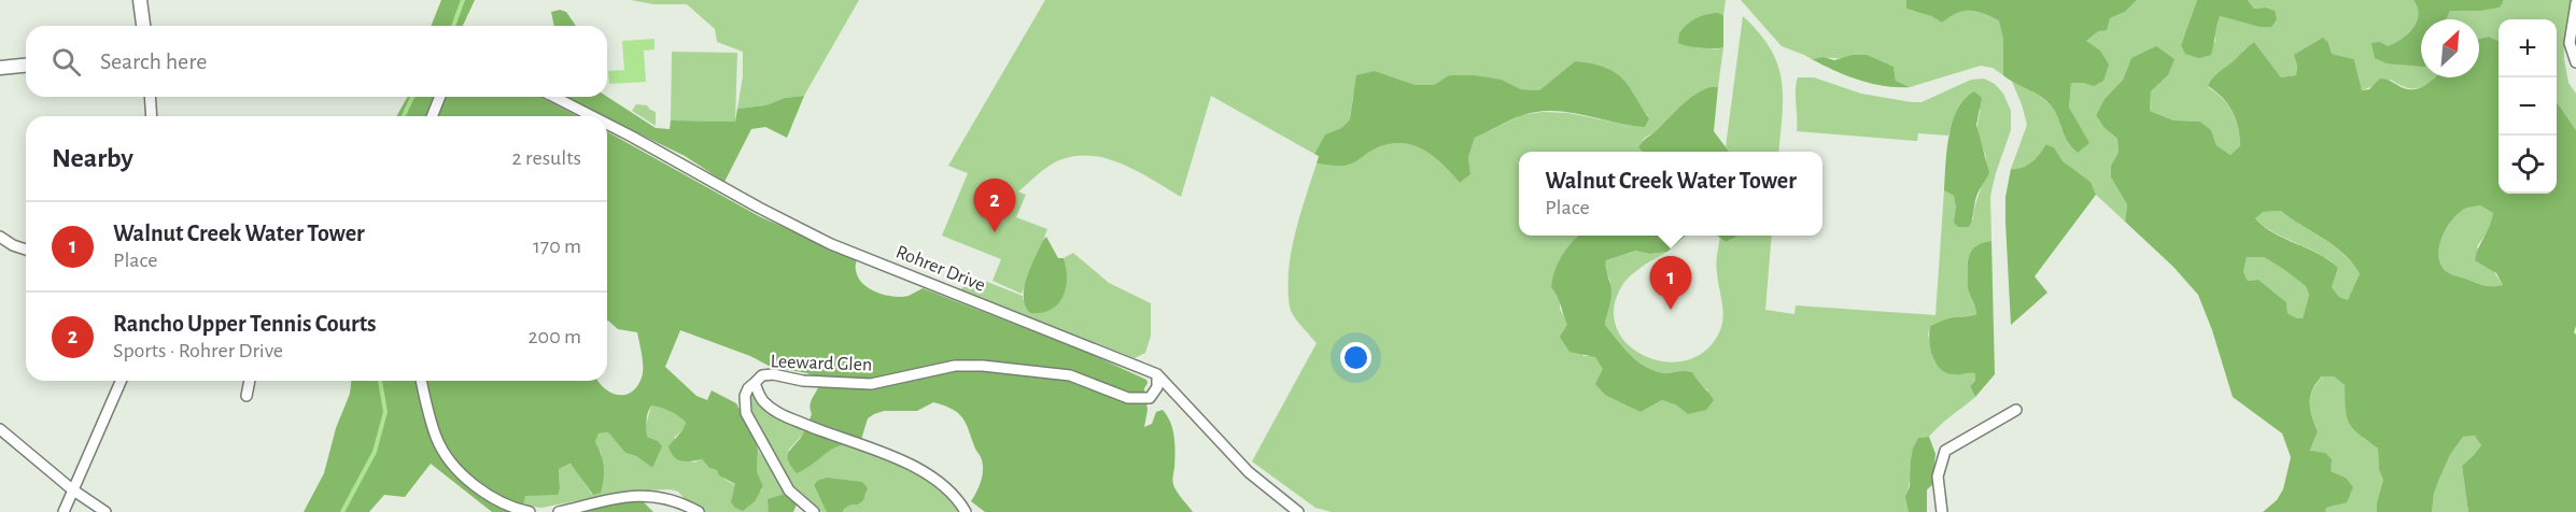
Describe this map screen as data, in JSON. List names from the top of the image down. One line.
{"streets":{"street":["Rohrer Drive","Leeward Glen"]},"crossings":[["Rohrer Drive","Leeward Glen"]],"north":"top right","page":{"map_buttons":["+","−"],"search":"Search here","heading":["Nearby","2 results"],"popup":["Walnut Creek Water Tower","Place"],"pins":["2","1"],"list":[{"mark":"1","name":"Walnut Creek Water Tower","note":"Place","value":"170 m"},{"mark":"2","name":"Rancho Upper Tennis Courts","note":"Sports · Rohrer Drive","value":"200 m"}]}}
